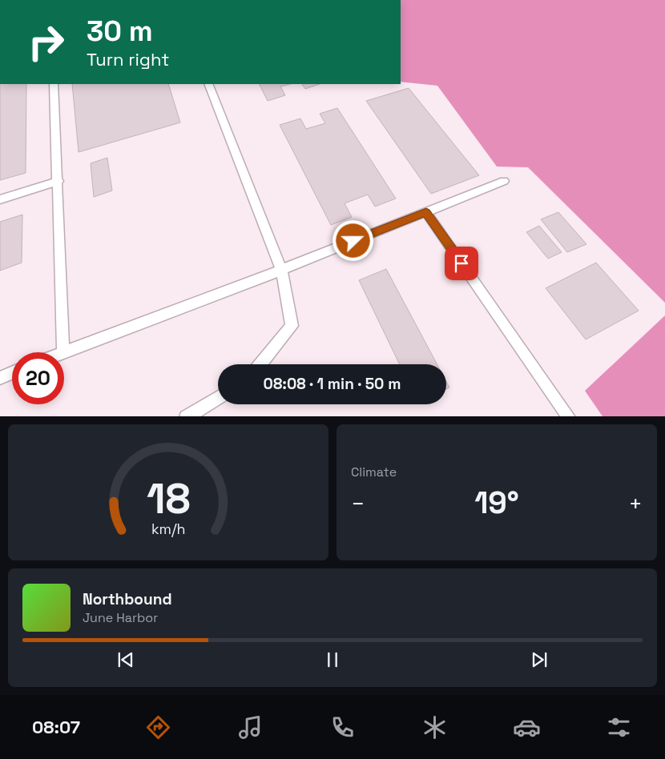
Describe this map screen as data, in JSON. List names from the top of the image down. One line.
{"page":{"turn":["30 m","Turn right"],"limit":"20","trip":"08:08 · 1 min · 50 m","tile":"Climate","heat":["−","19°","+"],"song":["Northbound","June Harbor"],"tabs":"08:07","gauge":["18","km/h"]}}
